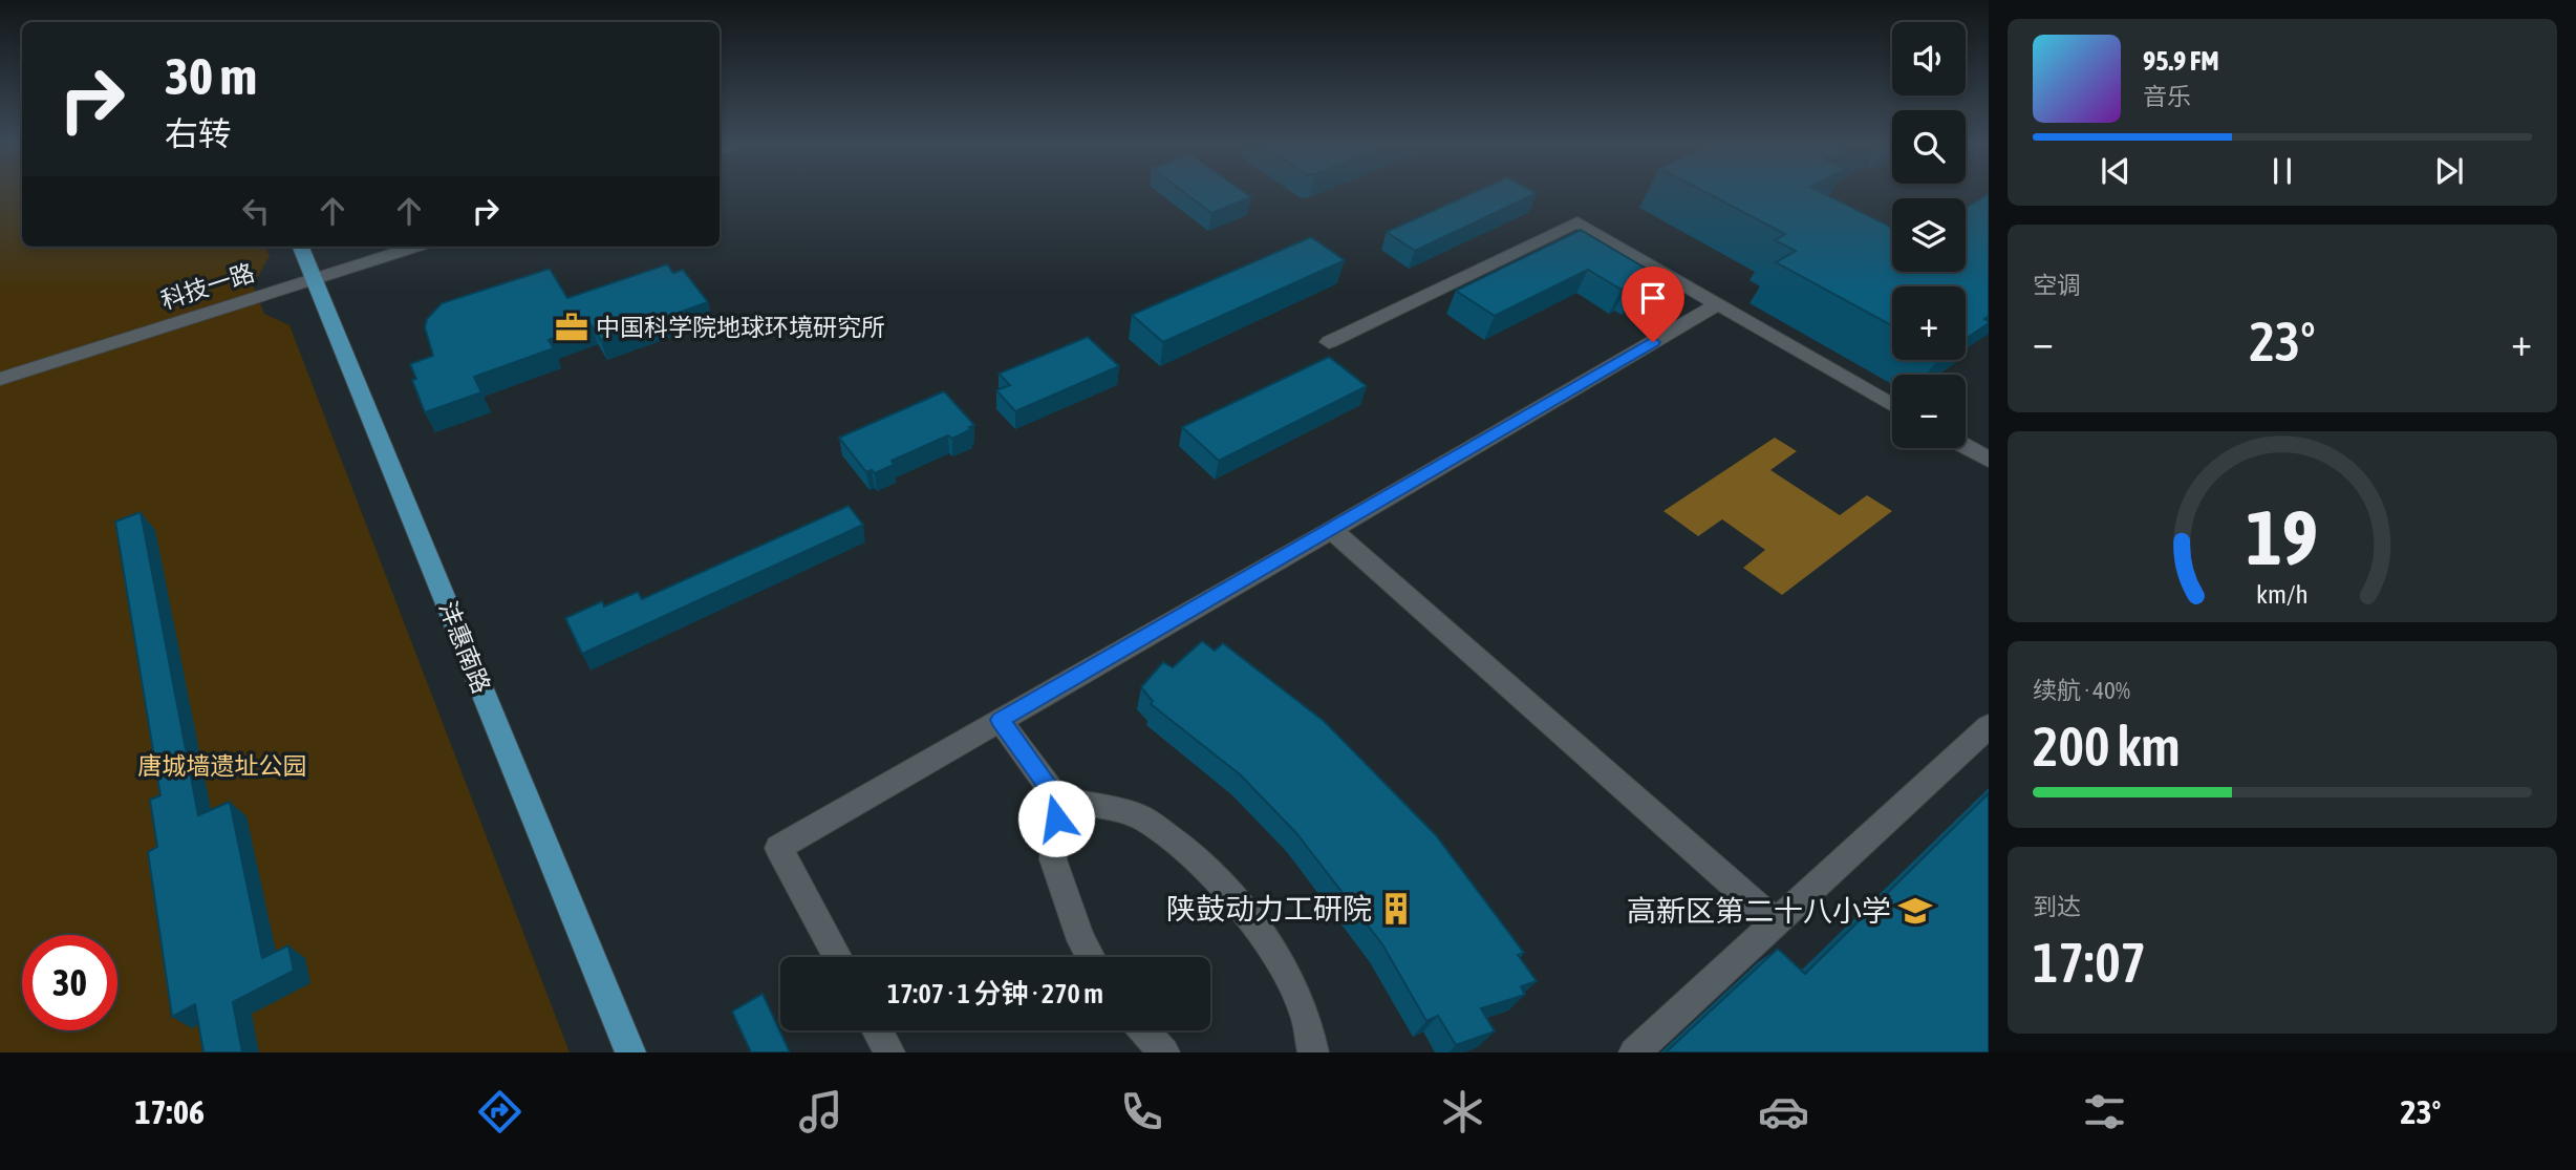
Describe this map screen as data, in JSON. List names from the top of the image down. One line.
{"streets":{"main road":["沣惠南路"],"street":["科技一路"]},"crossings":[["科技一路","沣惠南路"]],"parks":["唐城墙遗址公园"],"places":{"office":["中国科学院地球环境研究所"],"building":["陕鼓动力工研院"],"school or university":["高新区第二十八小学"]},"page":{"map_buttons":["+","−"],"turn":["30 m","右转"],"song":["95.9 FM","音乐"],"tile":["空调",["续航 · 40%","200 km"],["到达","17:07"]],"heat":["−","23°","+"],"limit":"30","trip":"17:07 · 1 分钟 · 270 m","tabs":["17:06","23°"],"gauge":["19","km/h"]}}
